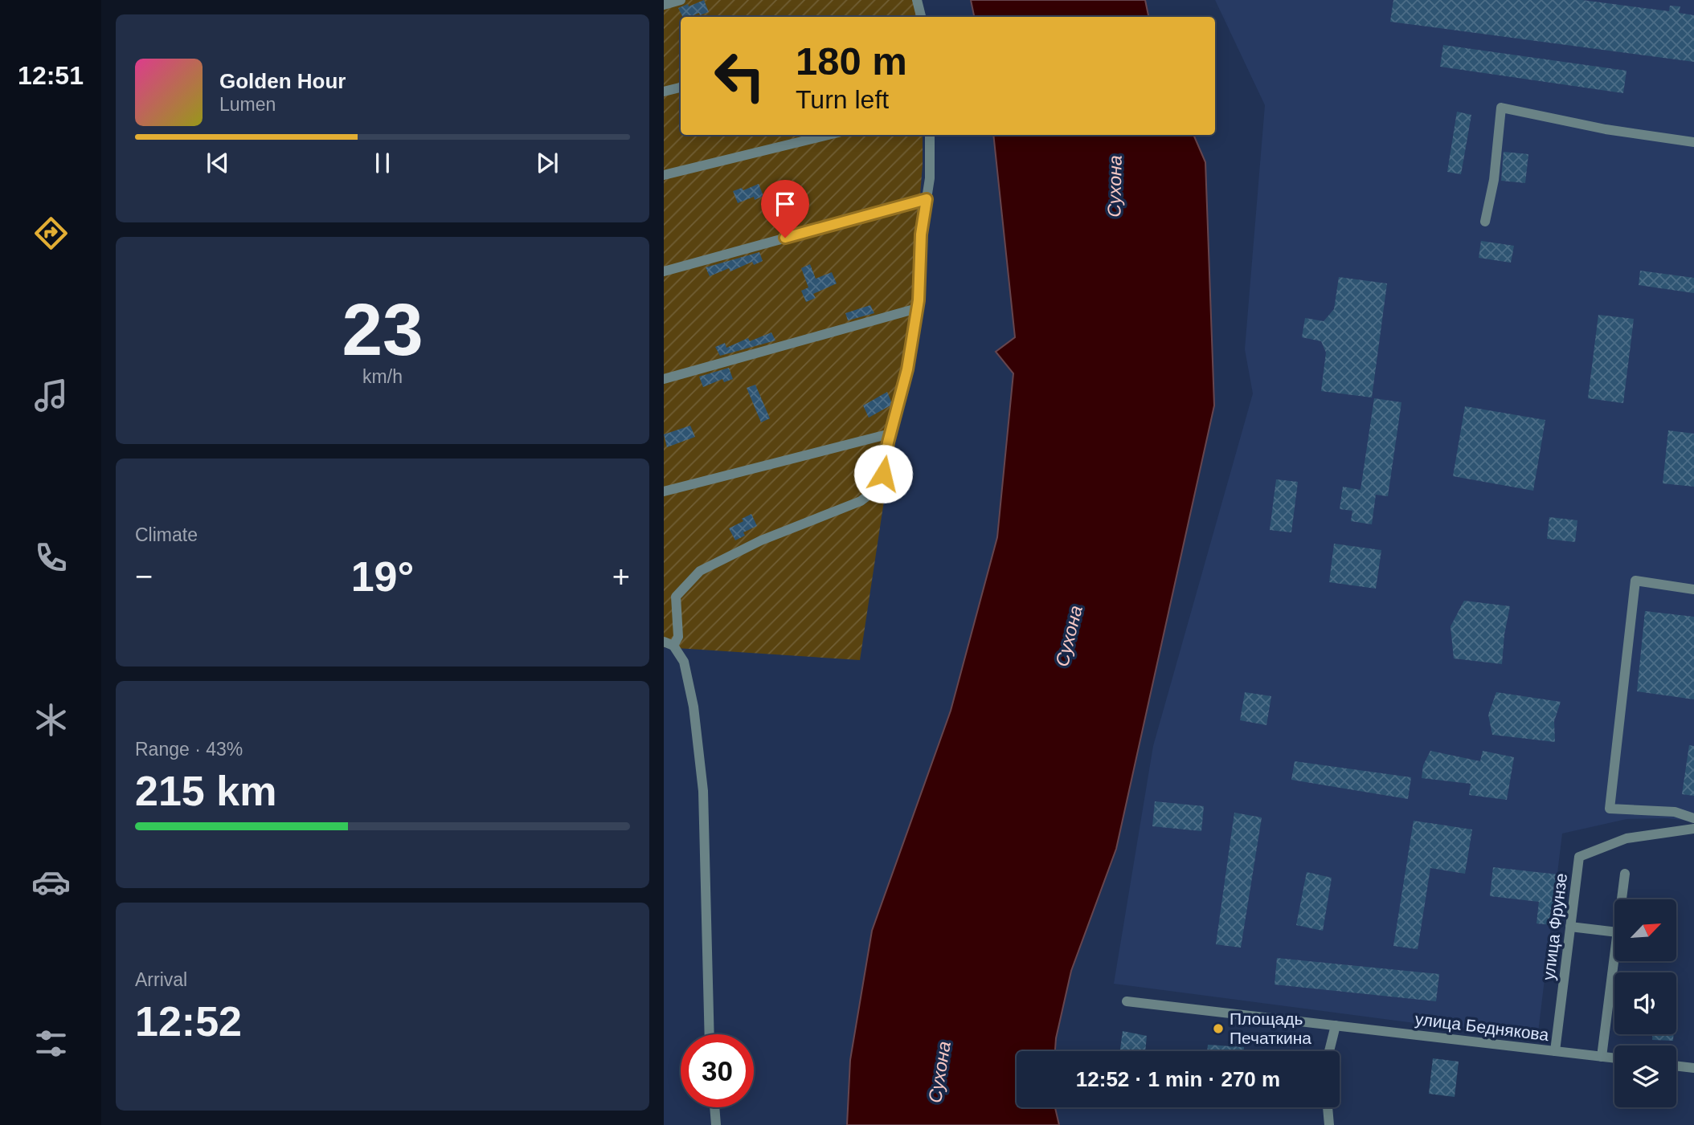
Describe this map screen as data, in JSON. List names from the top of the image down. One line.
{"streets":{"street":["улица Фрунзе","улица Беднякова"]},"crossings":[["улица Фрунзе","улица Беднякова"]],"water":["Сухона"],"places":["Площадь Печаткина"],"north":"top right","page":{"tabs":"12:51","turn":["180 m","Turn left"],"song":["Golden Hour","Lumen"],"tile":[["23","km/h"],"Climate",["Range · 43%","215 km"],["Arrival","12:52"]],"heat":["−","19°","+"],"limit":"30","trip":"12:52 · 1 min · 270 m"}}
